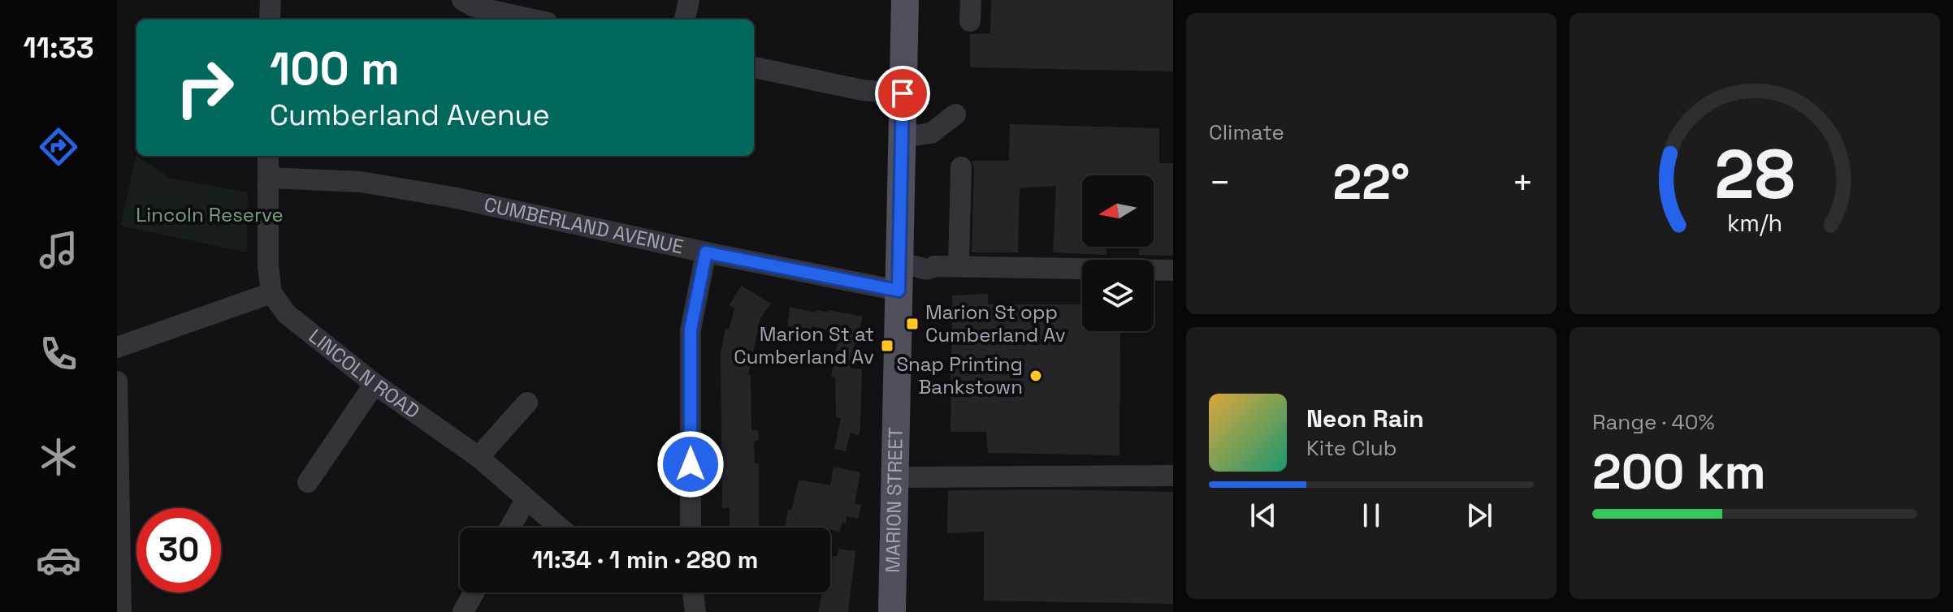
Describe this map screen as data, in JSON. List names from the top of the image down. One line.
{"streets":{"main road":["MARION STREET"],"street":["CUMBERLAND AVENUE","LINCOLN ROAD"]},"crossings":[["CUMBERLAND AVENUE","MARION STREET"]],"parks":["Lincoln Reserve"],"places":{"transit":["Marion St opp Cumberland Av","Marion St at Cumberland Av"],"other":["Snap Printing Bankstown"]},"north":"left","page":{"tabs":"11:33","tile":["Climate",["Range · 40%","200 km"]],"turn":["100 m","Cumberland Avenue"],"heat":["−","22°","+"],"song":["Neon Rain","Kite Club"],"limit":"30","trip":"11:34 · 1 min · 280 m","gauge":["28","km/h"]}}
